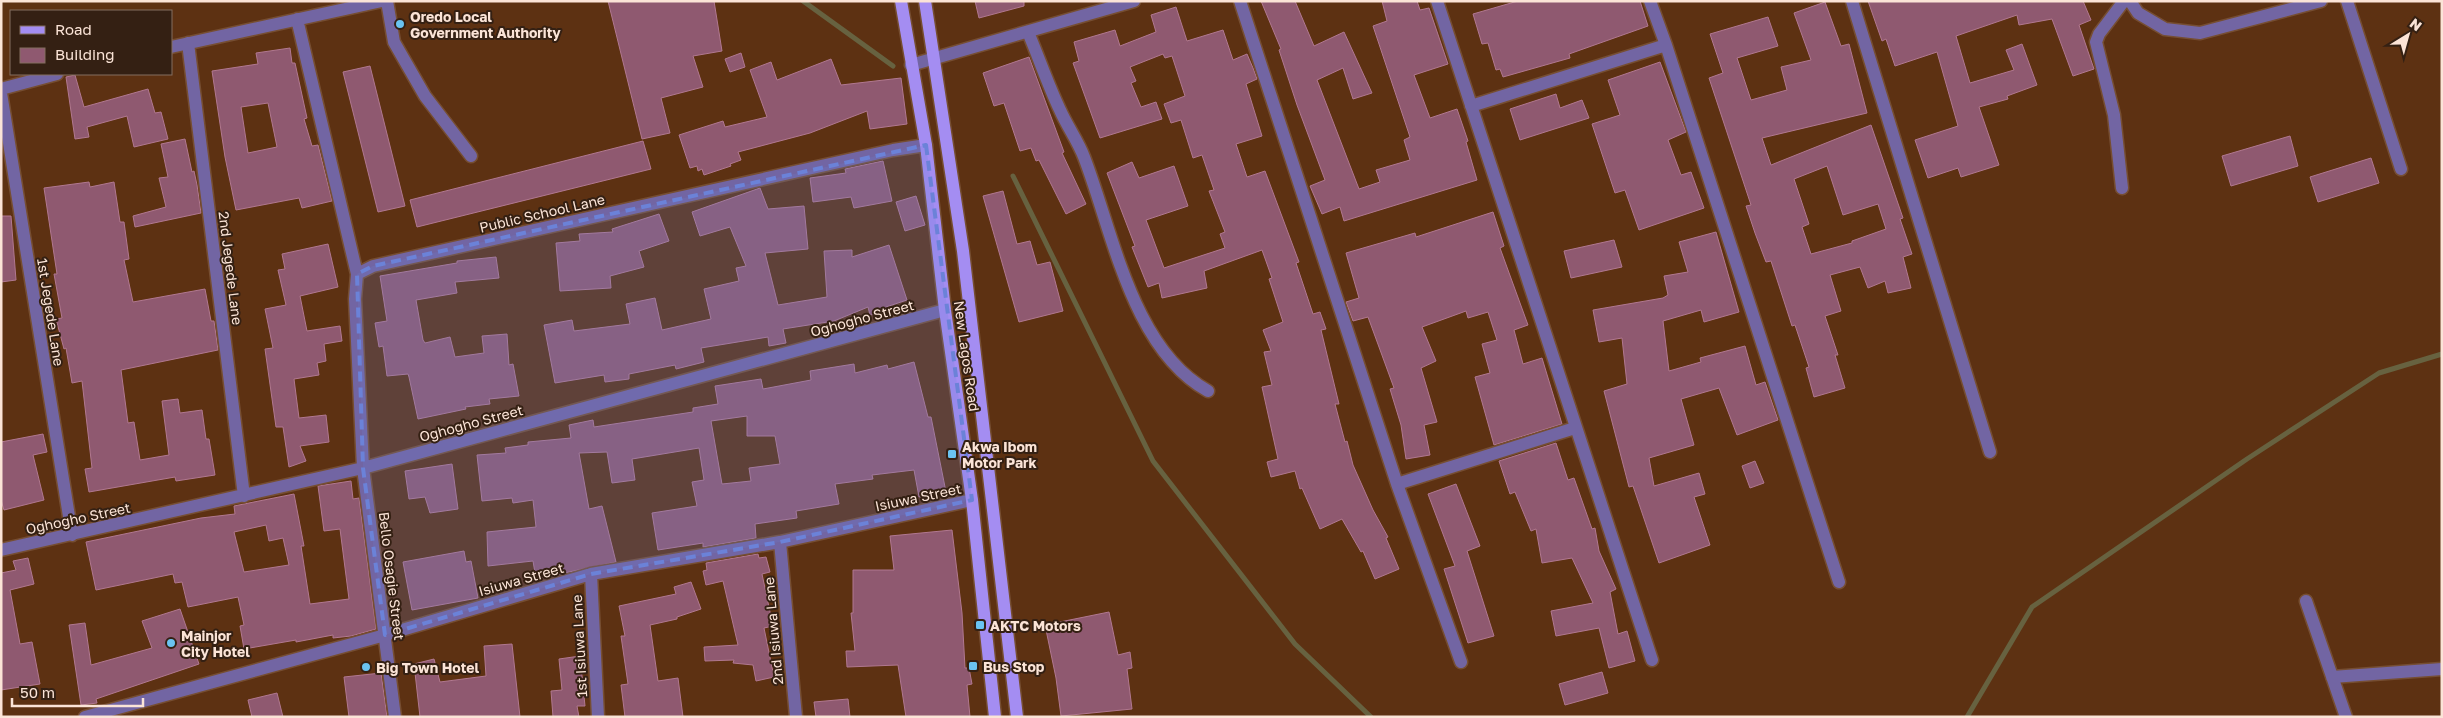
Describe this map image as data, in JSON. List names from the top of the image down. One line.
{"streets":{"main road":["New Lagos Road"],"street":["Public School Lane","2nd Jegede Lane","1st Jegede Lane","Oghogho Street","Isiuwa Street","Bello Osagie Street","2nd Isiuwa Lane","1st Isiuwa Lane"]},"crossings":[["Public School Lane","New Lagos Road"],["2nd Jegede Lane","Oghogho Street"],["1st Jegede Lane","Oghogho Street"],["Oghogho Street","New Lagos Road"],["Oghogho Street","Bello Osagie Street"],["New Lagos Road","Isiuwa Street"],["Isiuwa Street","Bello Osagie Street"],["Isiuwa Street","2nd Isiuwa Lane"],["Isiuwa Street","1st Isiuwa Lane"]],"places":{"other":["Oredo Local Government Authority","Mainjor City Hotel","Big Town Hotel"],"transit":["Akwa Ibom Motor Park","AKTC Motors","Bus Stop"]},"legend":["Road","Building"],"scale_bar":"50 m","north":"top right"}
